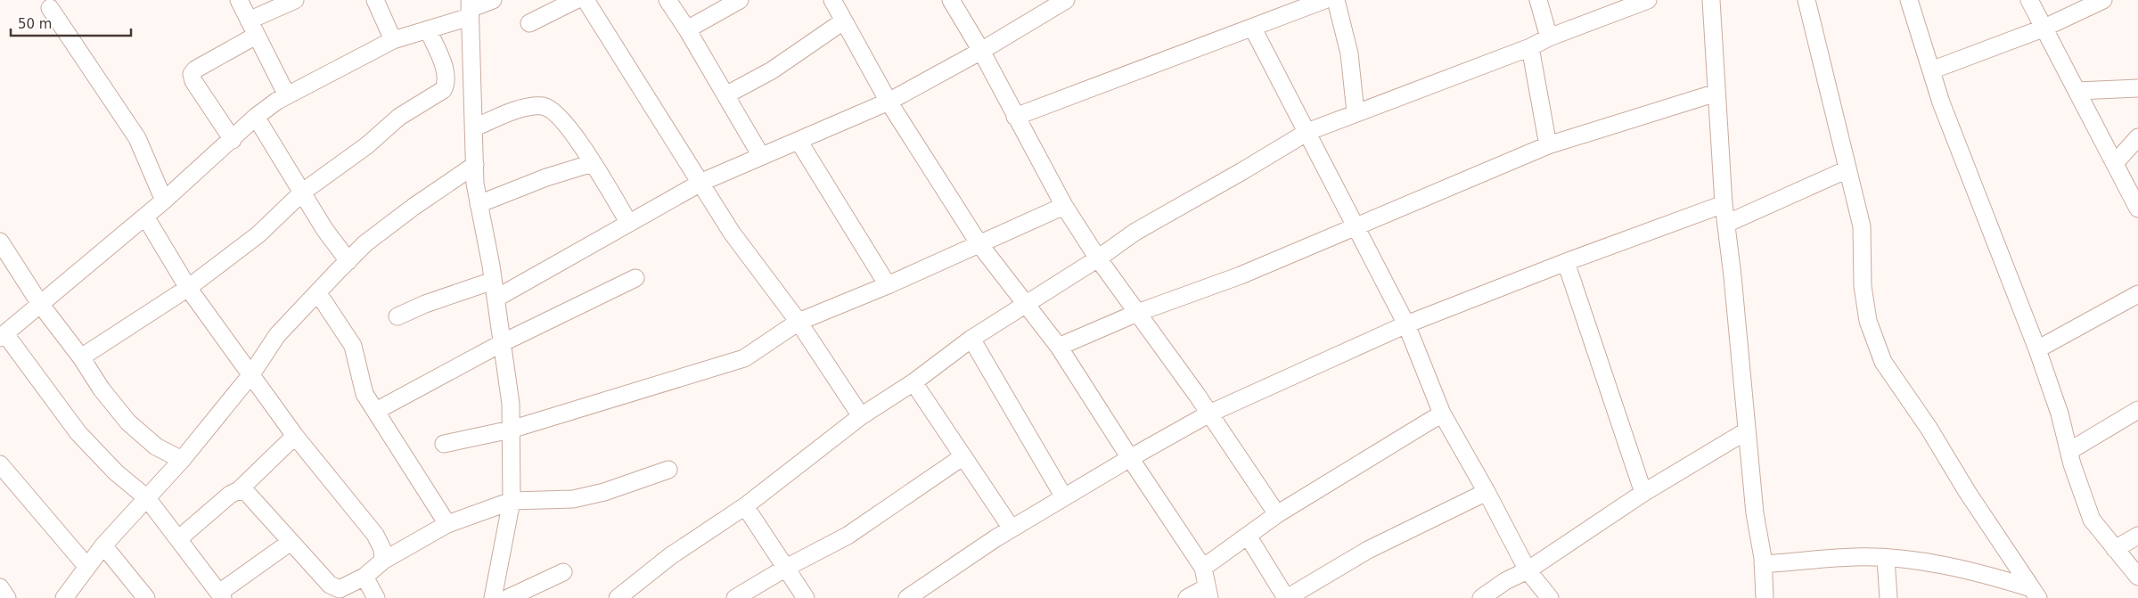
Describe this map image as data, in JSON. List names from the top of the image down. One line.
{"scale_bar":"50 m"}
